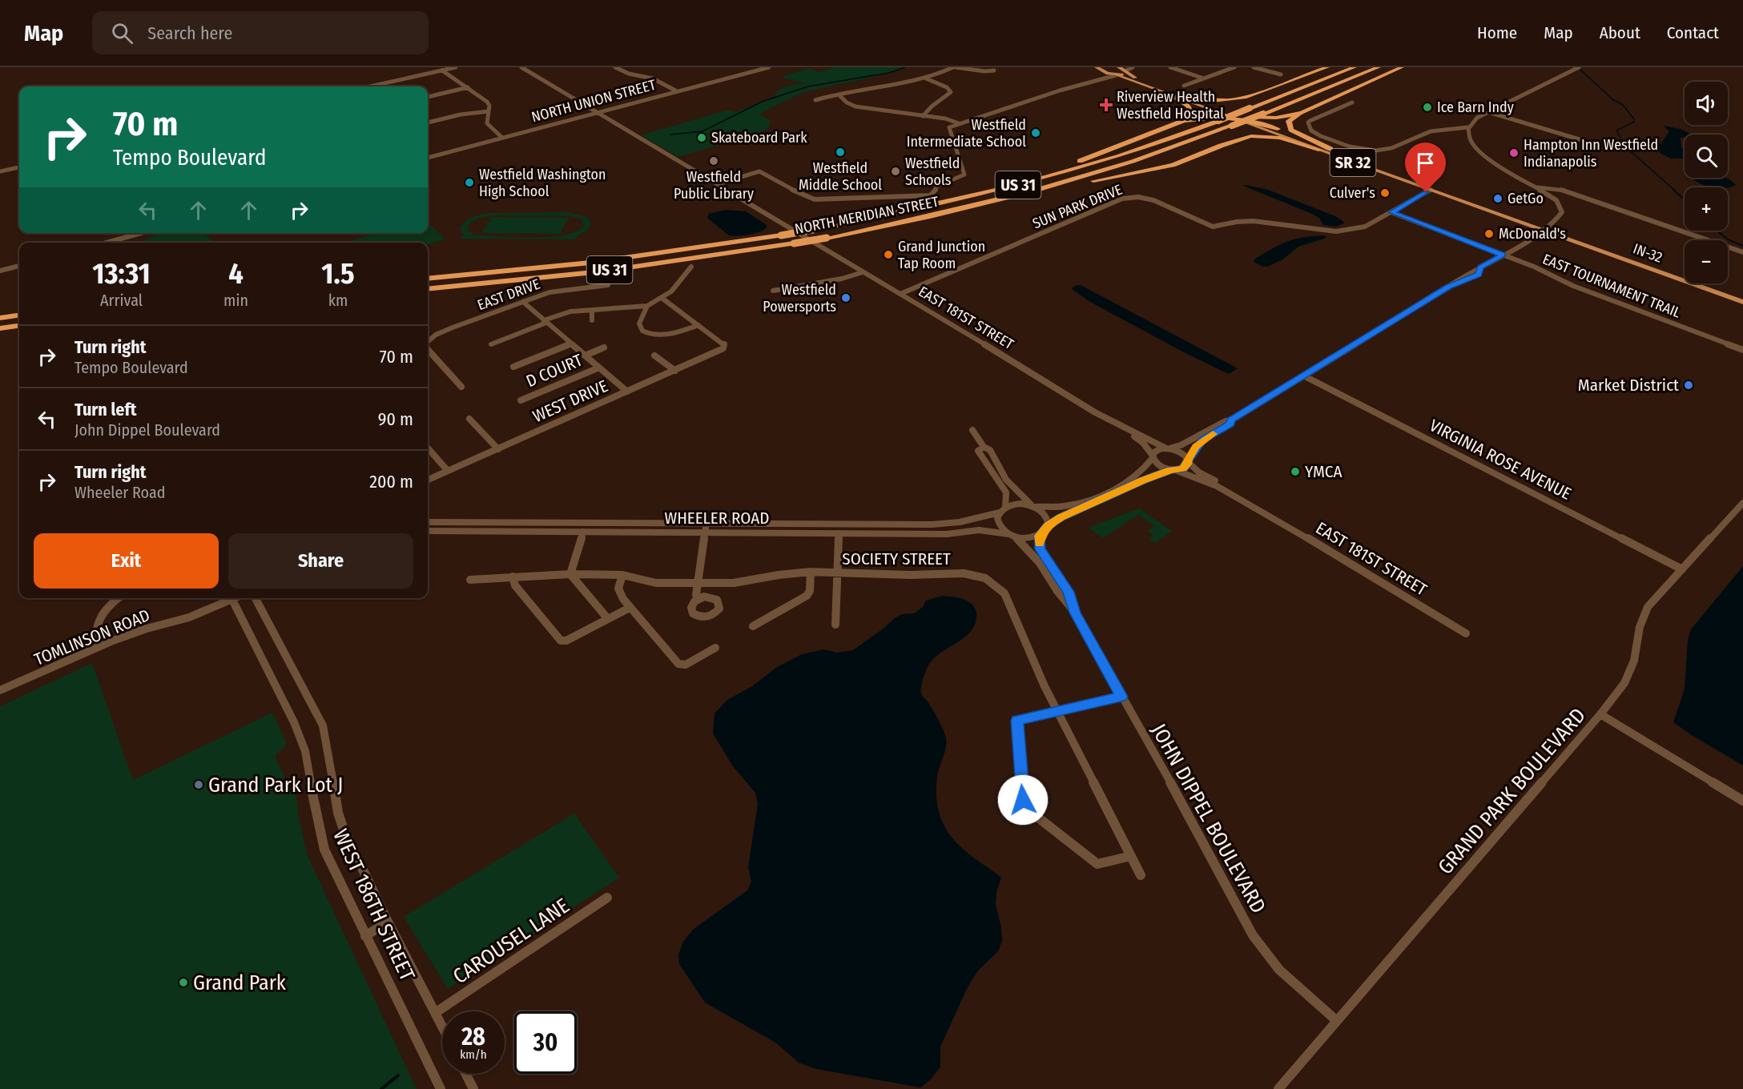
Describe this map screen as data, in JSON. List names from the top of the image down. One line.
{"streets":{"highway":["US 31","NORTH MERIDIAN STREET"],"main road":["SR 32","IN-32"],"street":["NORTH UNION STREET","SUN PARK DRIVE","EAST TOURNAMENT TRAIL","EAST DRIVE","EAST 181ST STREET","D COURT","WEST DRIVE","VIRGINIA ROSE AVENUE","WHEELER ROAD","SOCIETY STREET","TOMLINSON ROAD","GRAND PARK BOULEVARD","JOHN DIPPEL BOULEVARD","WEST 186TH STREET","CAROUSEL LANE"]},"crossings":[["NORTH UNION STREET","EAST 181ST STREET"],["SR 32","SUN PARK DRIVE"],["SR 32","IN-32"],["SUN PARK DRIVE","EAST TOURNAMENT TRAIL"],["SUN PARK DRIVE","EAST 181ST STREET"],["VIRGINIA ROSE AVENUE","GRAND PARK BOULEVARD"],["WHEELER ROAD","JOHN DIPPEL BOULEVARD"],["TOMLINSON ROAD","WEST 186TH STREET"],["GRAND PARK BOULEVARD","JOHN DIPPEL BOULEVARD"],["WEST 186TH STREET","CAROUSEL LANE"]],"places":{"health":["Riverview Health Westfield Hospital"],"other":["Ice Barn Indy","Westfield Intermediate School","Skateboard Park","Westfield Middle School","Hampton Inn Westfield Indianapolis","Westfield Public Library","Westfield Schools","Westfield Washington High School","Culver's","GetGo","McDonald's","Grand Junction Tap Room","Westfield Powersports","Market District","YMCA","Grand Park Lot J","Grand Park"]},"page":{"header":"Map","search":"Search here","nav":["Home","Map","About","Contact"],"map_buttons":["+","−"],"turn":["70 m","Tempo Boulevard"],"eta":["13:31","Arrival","4","min","1.5","km"],"list":[{"name":"Turn right","note":"Tempo Boulevard","value":"70 m"},{"name":"Turn left","note":"John Dippel Boulevard","value":"90 m"},{"name":"Turn right","note":"Wheeler Road","value":"200 m"}],"buttons":["Exit","Share"],"speed":"28 km/h","limit":"30"}}
